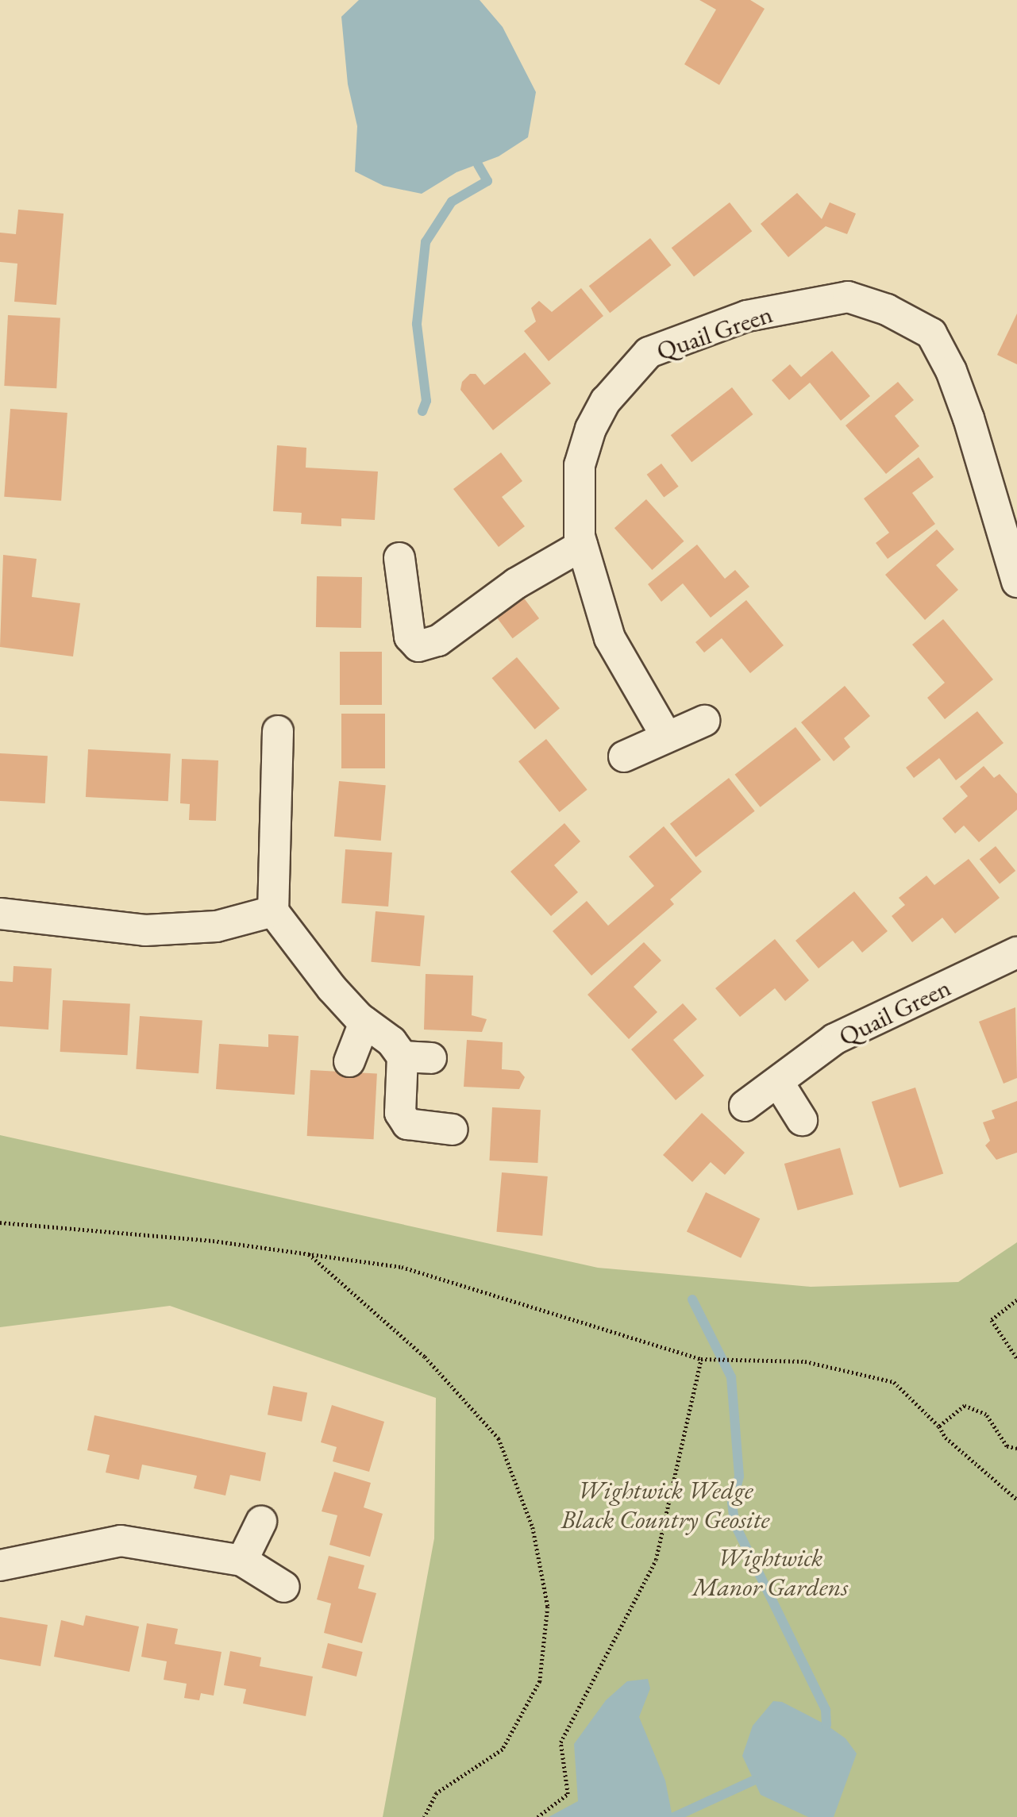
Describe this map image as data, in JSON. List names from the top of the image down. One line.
{"streets":{"street":["Quail Green"]},"parks":["Wightwick Wedge Black Country Geosite","Wightwick Manor Gardens"]}
